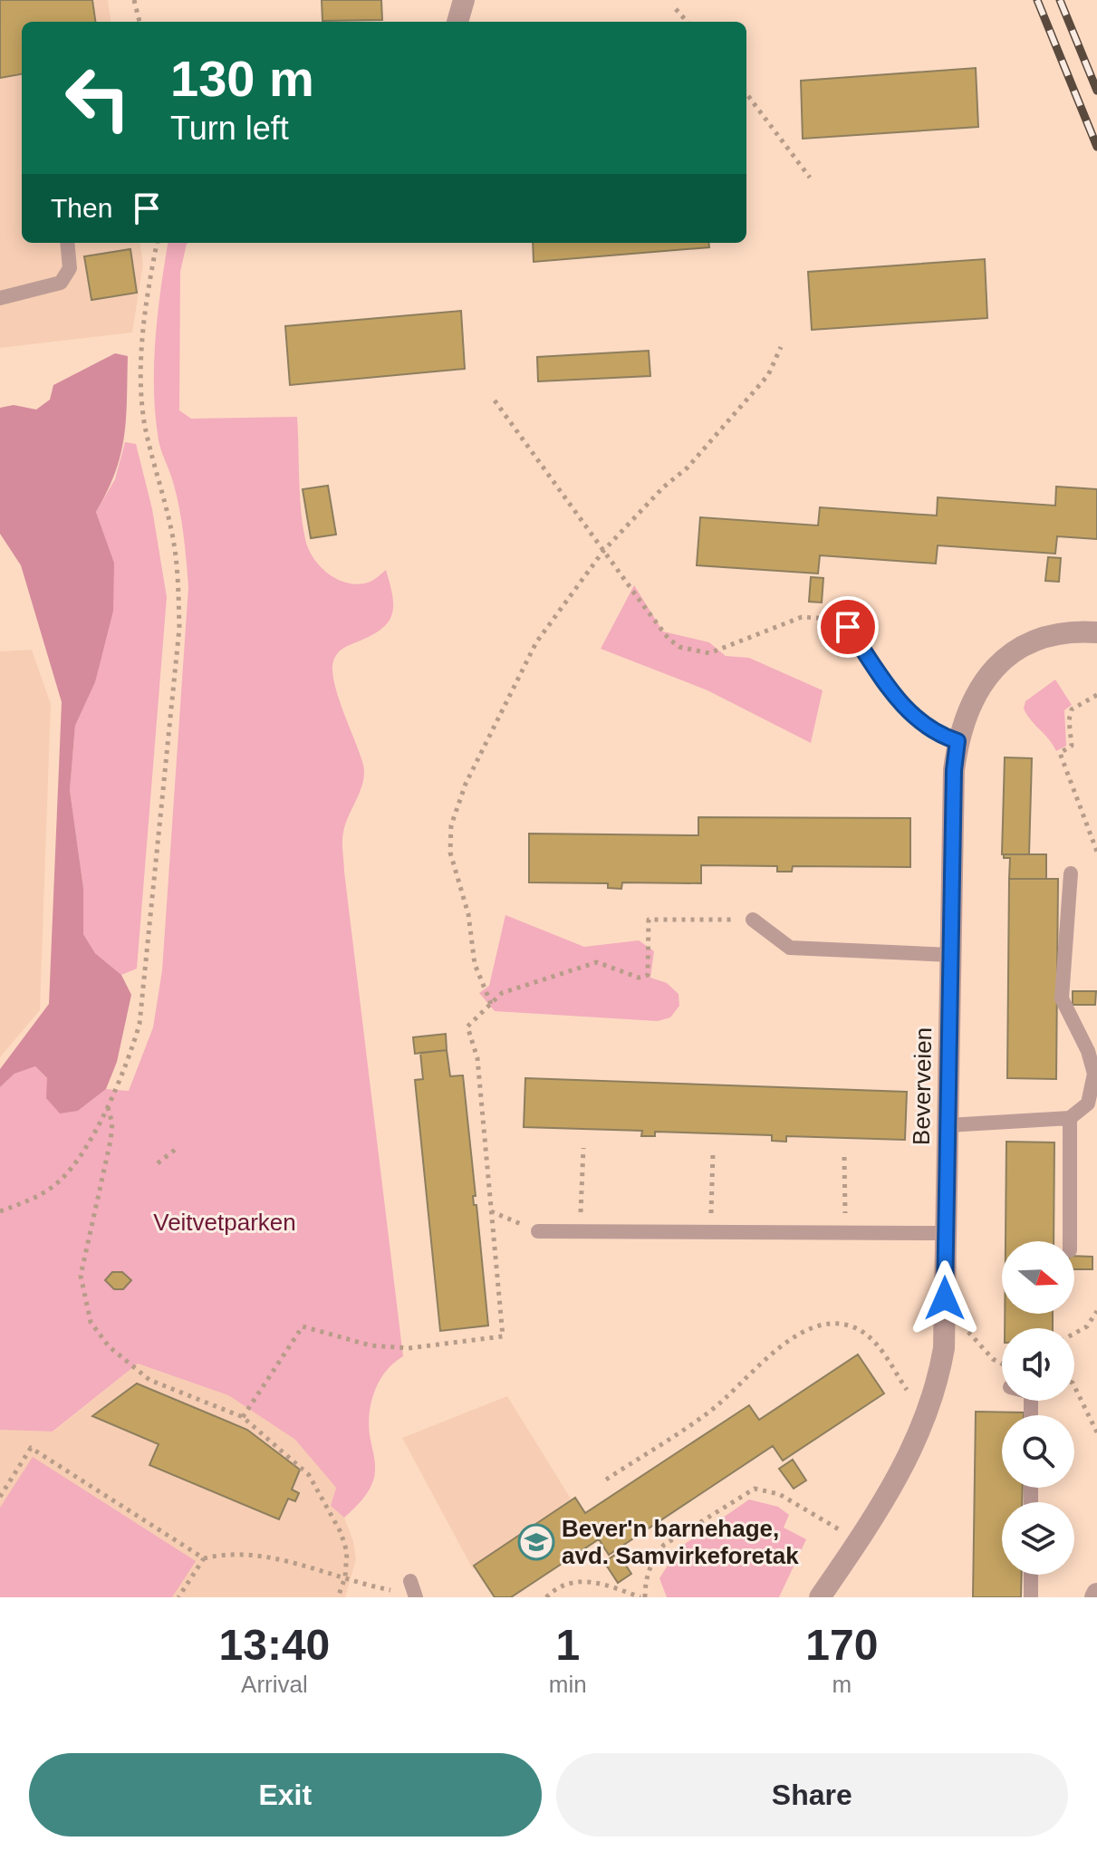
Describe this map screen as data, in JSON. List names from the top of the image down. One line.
{"streets":{"street":["Beverveien"]},"parks":["Veitvetparken"],"places":{"school or university":["Bever'n barnehage, avd. Samvirkeforetak"]},"north":"right","page":{"turn":["130 m","Turn left"],"then":"Then","eta":["13:40","Arrival","1","min","170","m"],"buttons":["Exit","Share"]}}
